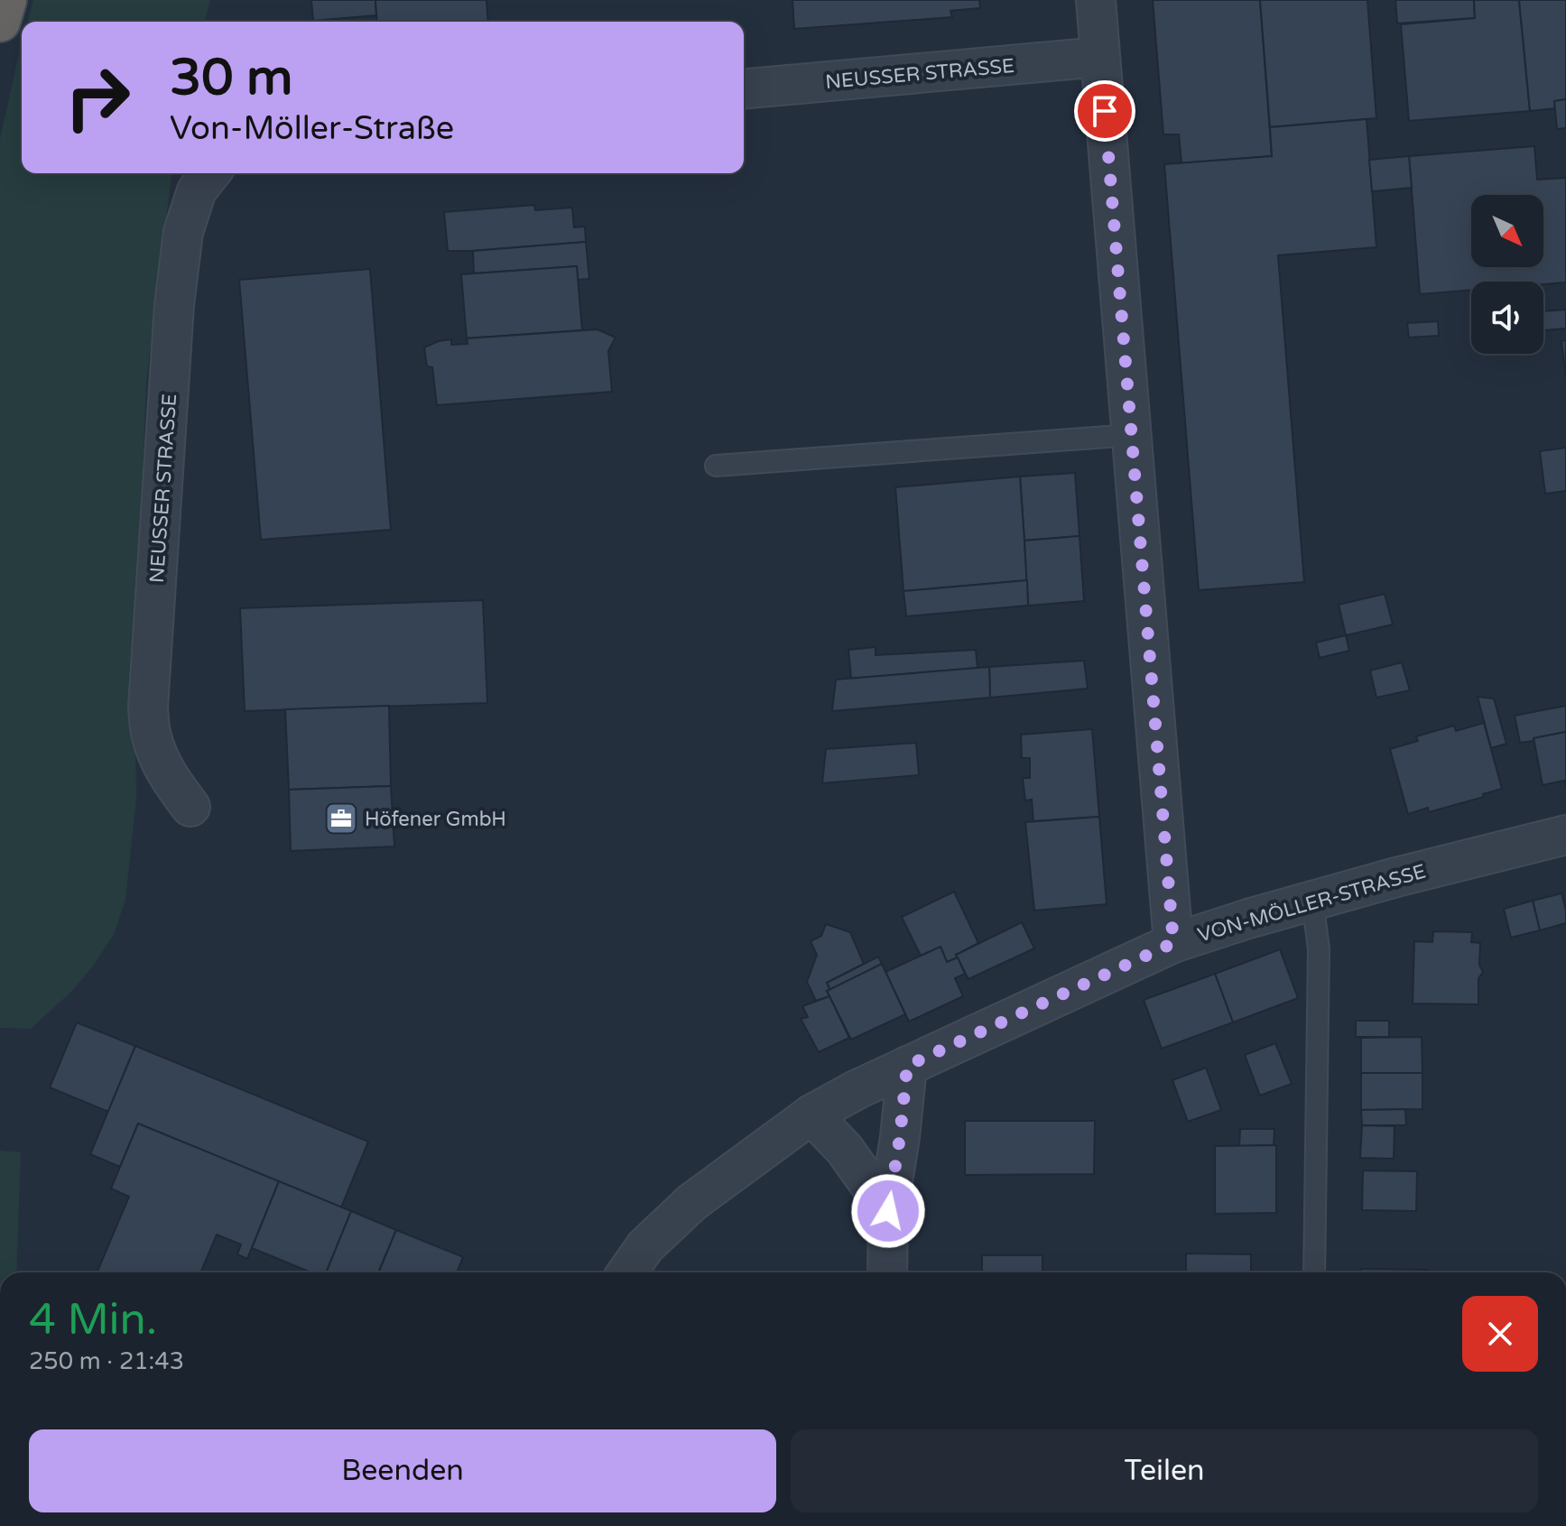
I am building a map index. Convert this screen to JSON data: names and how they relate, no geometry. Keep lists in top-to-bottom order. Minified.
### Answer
{"streets":{"street":["NEUSSER STRASSE","VON-MÖLLER-STRASSE"]},"places":{"office":["Höfener GmbH"]},"north":"bottom right","page":{"turn":["30 m","Von-Möller-Straße"],"heading":["4 Min.","250 m · 21:43"],"buttons":["Beenden","Teilen"]}}
